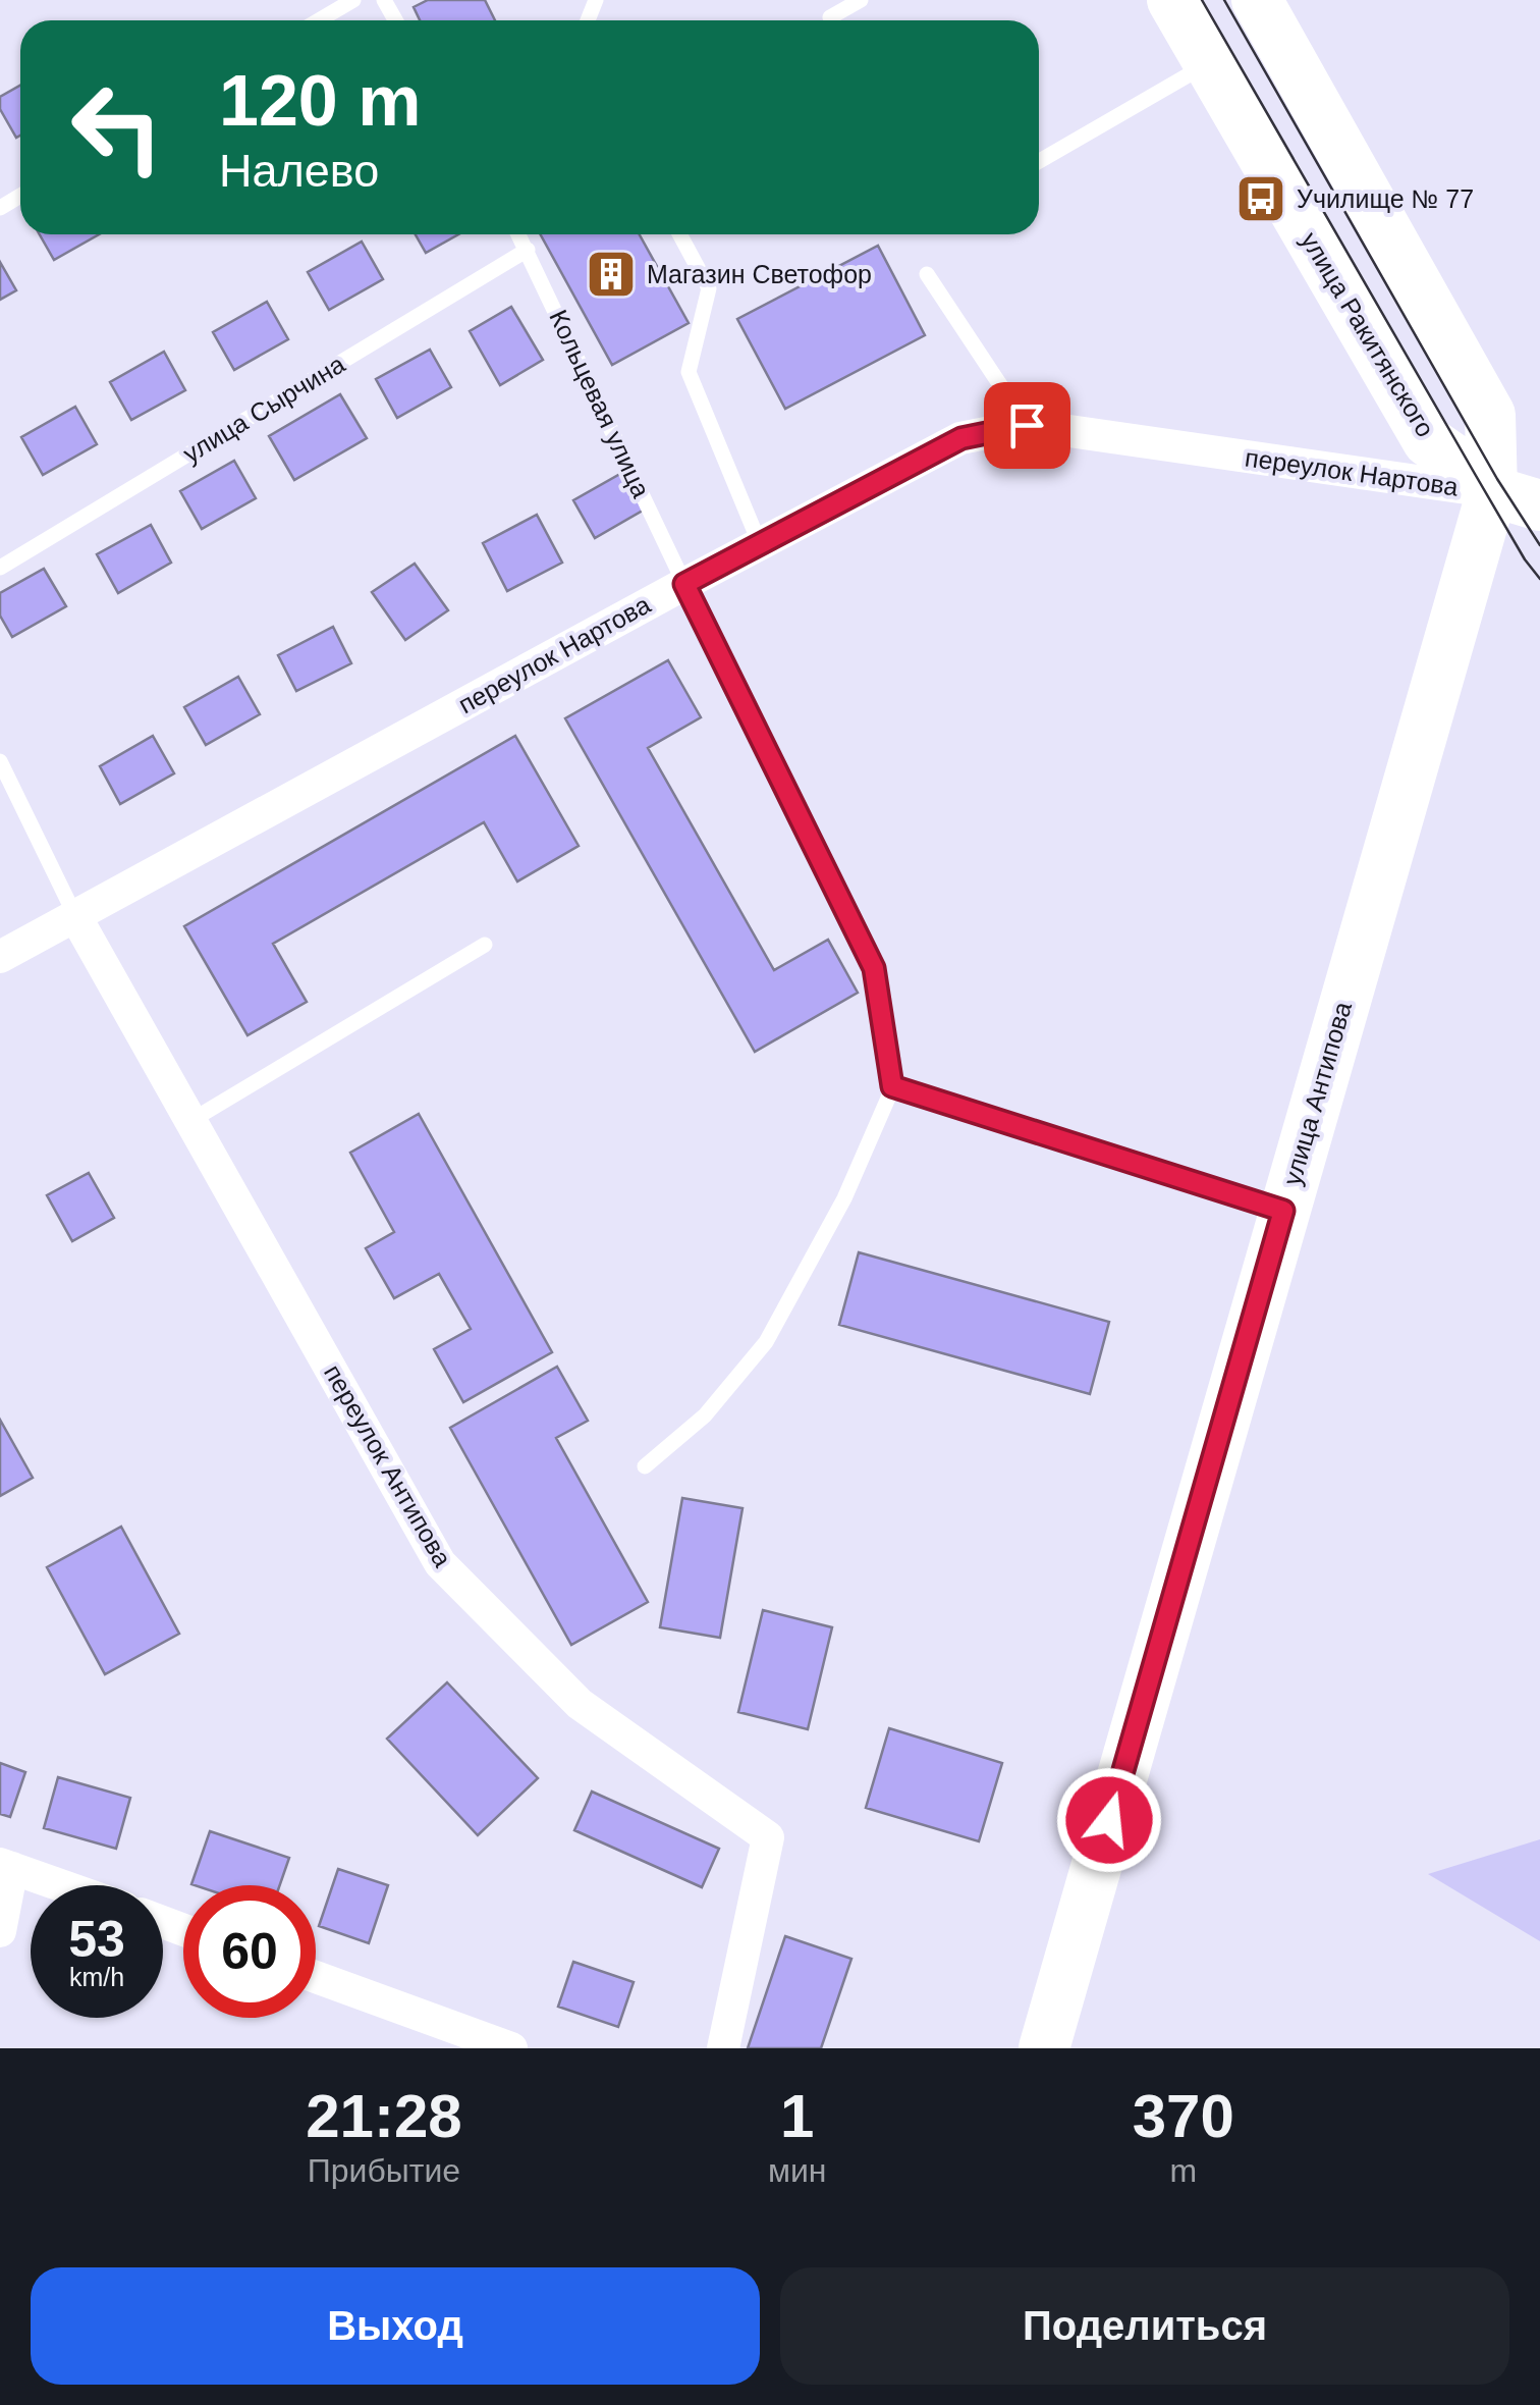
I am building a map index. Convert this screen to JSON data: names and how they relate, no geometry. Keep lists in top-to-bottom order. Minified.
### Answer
{"streets":{"main road":["улица Ракитянского","улица Антипова"],"street":["переулок Нартова","переулок Антипова"],"lane":["Кольцевая улица","улица Сырчина"]},"crossings":[["улица Ракитянского","переулок Нартова"],["улица Ракитянского","улица Антипова"],["Кольцевая улица","улица Сырчина"],["Кольцевая улица","переулок Нартова"],["переулок Нартова","улица Антипова"],["переулок Нартова","переулок Антипова"]],"places":{"bus stop":["Училище № 77"],"building":["Магазин Светофор"]},"page":{"turn":["120 m","Налево"],"speed":"53 km/h","limit":"60","eta":["21:28","Прибытие","1","мин","370","m"],"buttons":["Выход","Поделиться"]}}
